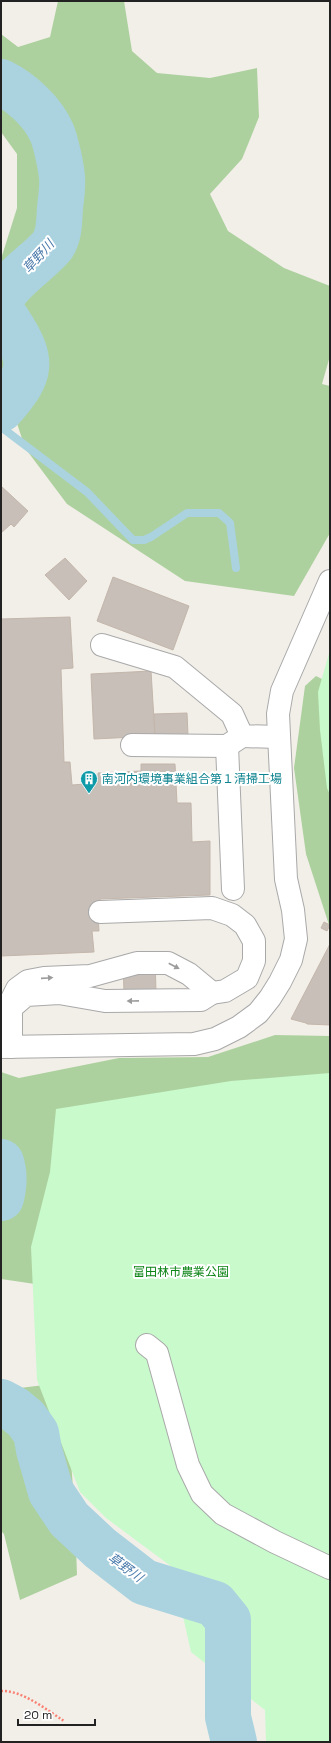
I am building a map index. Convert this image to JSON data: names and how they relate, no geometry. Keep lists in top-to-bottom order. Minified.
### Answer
{"water":["草野川"],"parks":["富田林市農業公園"],"places":{"building":["南河内環境事業組合第１清掃工場"]},"scale_bar":"20 m"}
